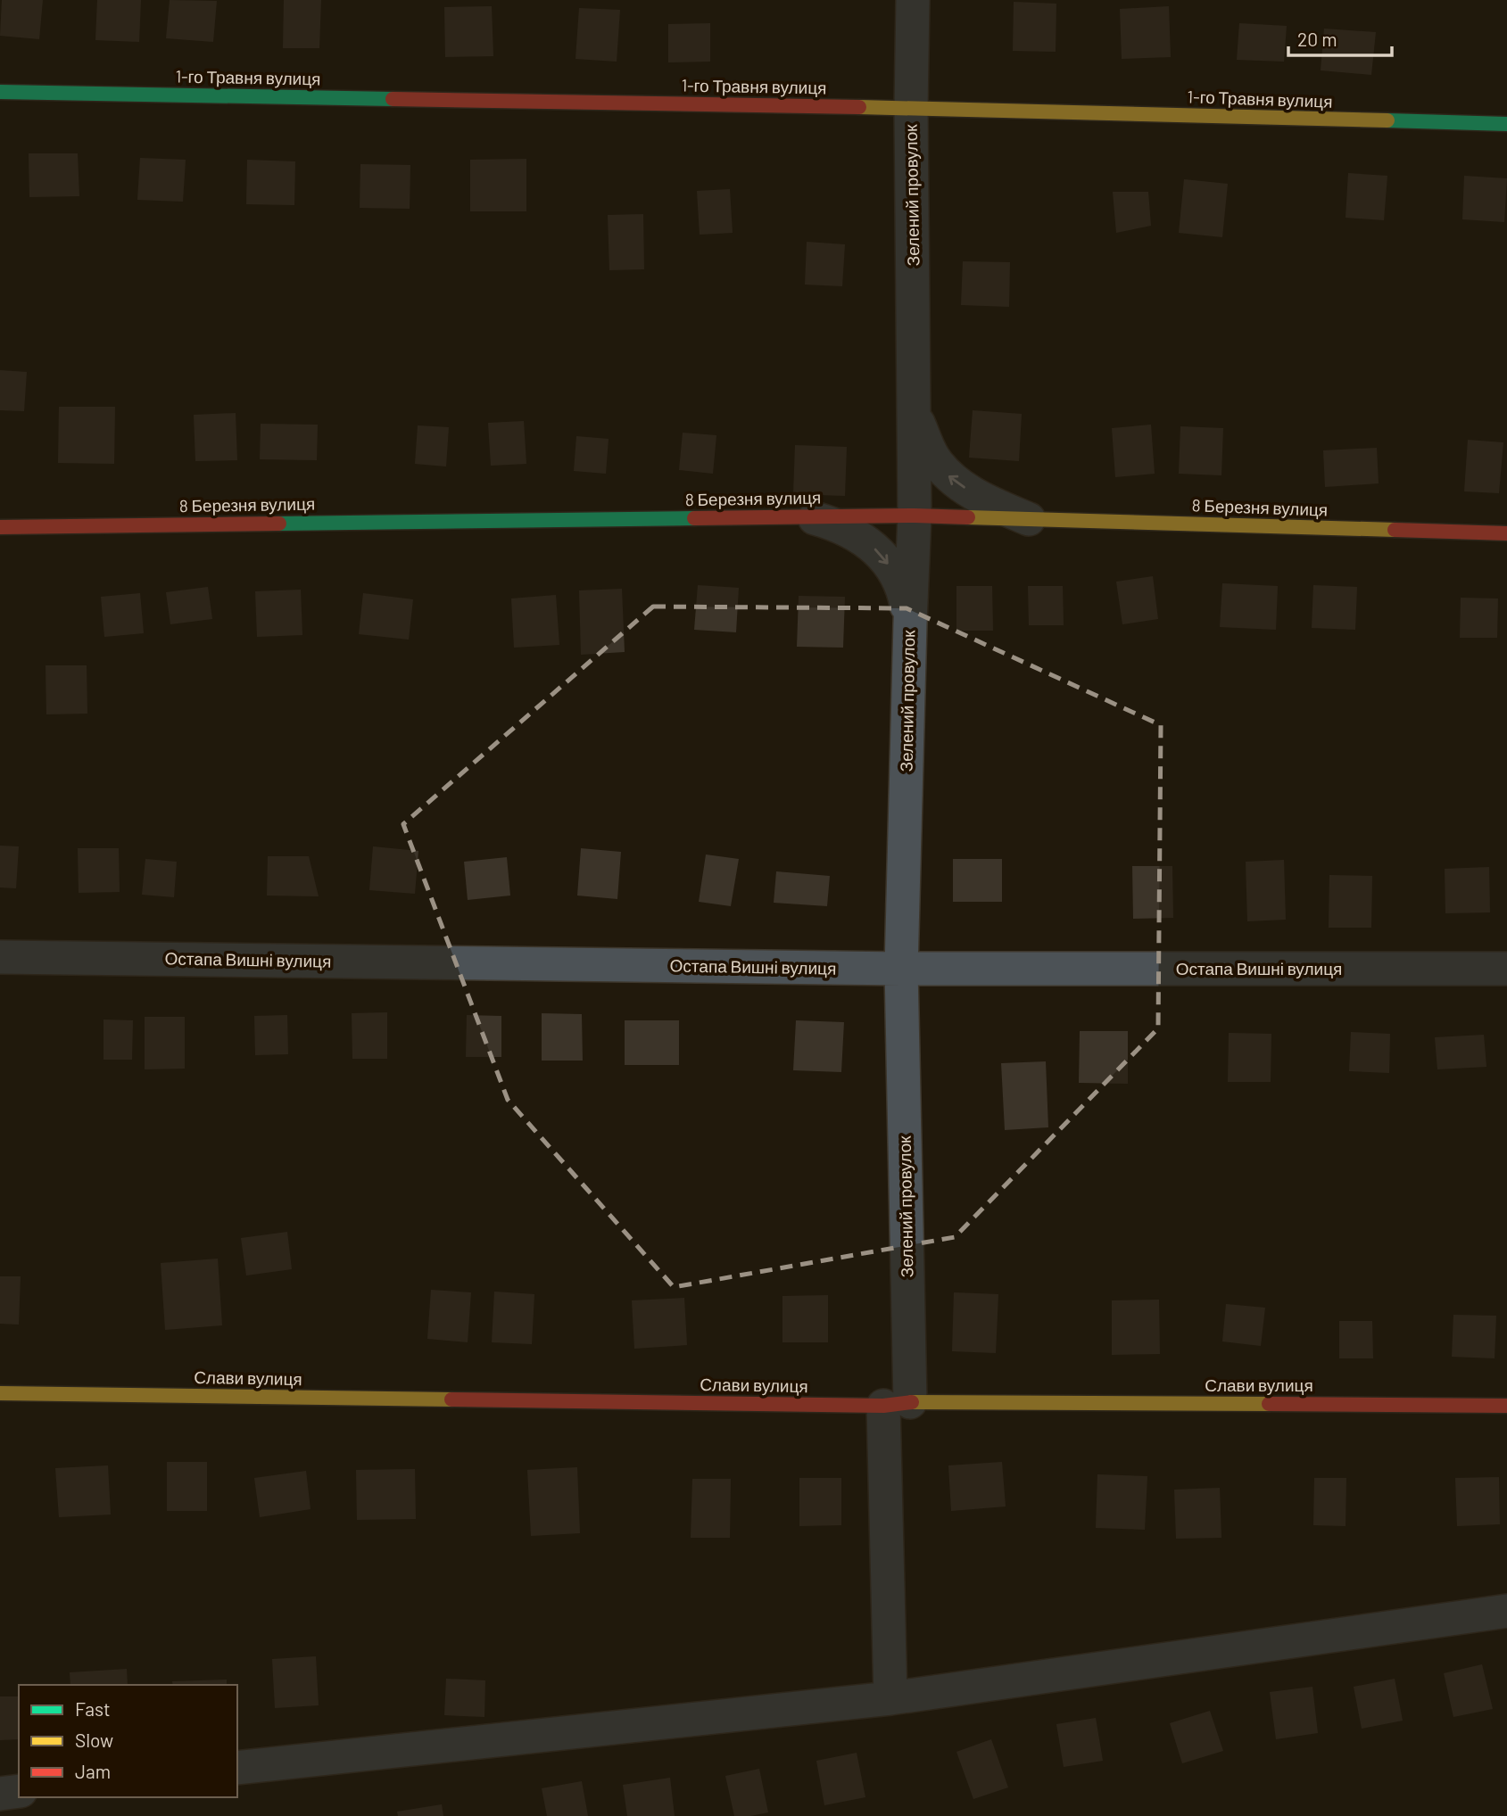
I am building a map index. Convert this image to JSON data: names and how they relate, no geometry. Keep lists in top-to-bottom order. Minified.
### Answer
{"streets":{"street":["1-го Травня вулиця","Зелений провулок","8 Березня вулиця","Остапа Вишні вулиця","Слави вулиця"]},"crossings":[["1-го Травня вулиця","Зелений провулок"],["Зелений провулок","8 Березня вулиця"],["Зелений провулок","Остапа Вишні вулиця"],["Зелений провулок","Слави вулиця"]],"legend":["Fast","Slow","Jam"],"scale_bar":"20 m"}
